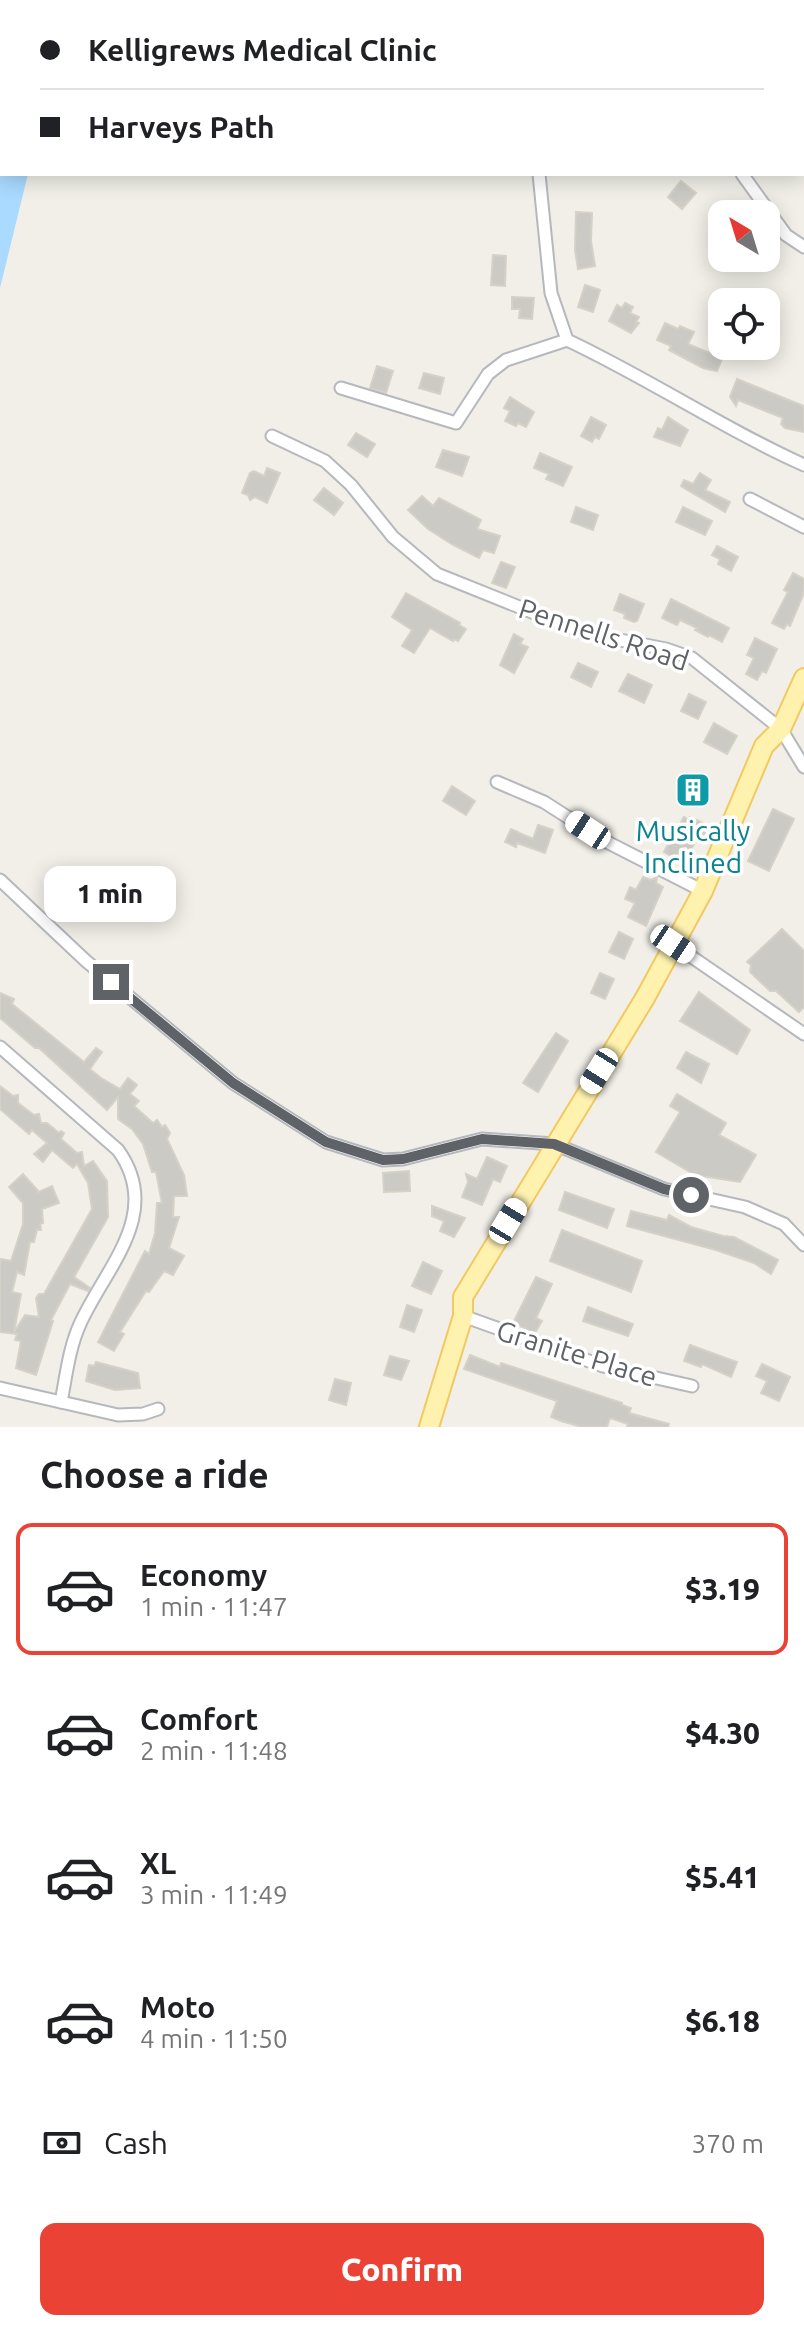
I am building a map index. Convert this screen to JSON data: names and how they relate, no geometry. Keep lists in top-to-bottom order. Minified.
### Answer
{"streets":{"street":["Pennells Road","Granite Place"]},"places":{"building":["Musically Inclined"]},"north":"top left","page":{"banner":["Kelligrews Medical Clinic","Harveys Path"],"bubble":"1 min","heading":"Choose a ride","list":[{"name":"Economy","note":"1 min · 11:47","value":"$3.19"},{"name":"Comfort","note":"2 min · 11:48","value":"$4.30"},{"name":"XL","note":"3 min · 11:49","value":"$5.41"},{"name":"Moto","note":"4 min · 11:50","value":"$6.18"}],"pay":["Cash","370 m"],"buttons":"Confirm"}}
